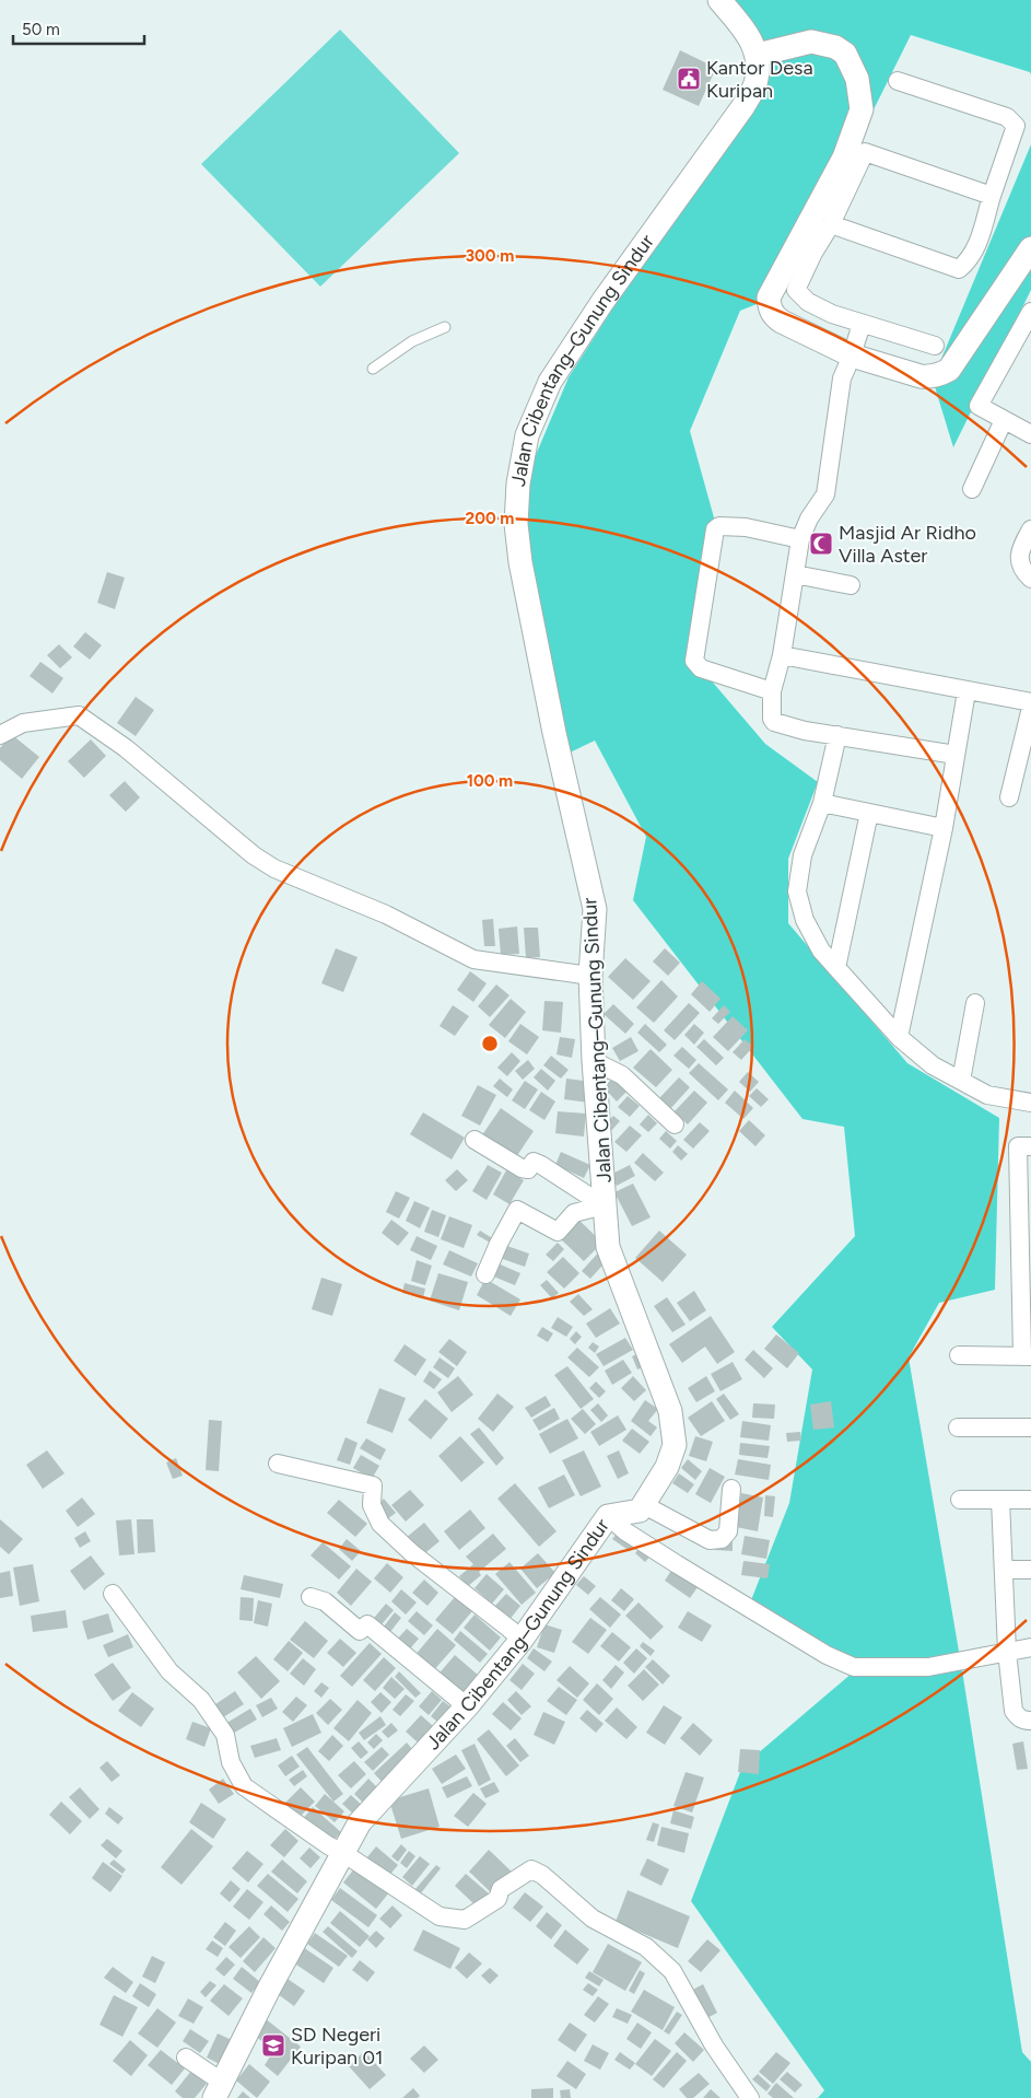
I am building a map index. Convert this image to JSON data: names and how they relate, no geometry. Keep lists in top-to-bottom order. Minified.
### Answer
{"streets":{"street":["Jalan Cibentang–Gunung Sindur"]},"places":{"public building":["Kantor Desa Kuripan"],"mosque":["Masjid Ar Ridho Villa Aster"],"school or university":["SD Negeri Kuripan 01"]},"scale_bar":"50 m","rings":["300 m","200 m","100 m"]}
